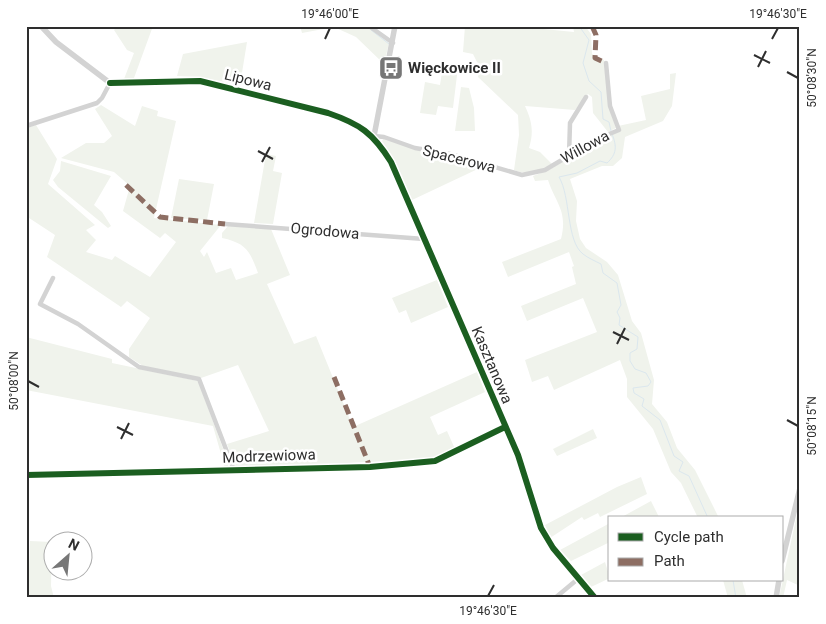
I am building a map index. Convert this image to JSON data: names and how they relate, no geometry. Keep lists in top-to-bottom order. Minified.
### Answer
{"streets":{"street":["Lipowa","Willowa","Spacerowa","Ogrodowa","Kasztanowa","Modrzewiowa"]},"crossings":[["Lipowa","Spacerowa"],["Lipowa","Kasztanowa"],["Willowa","Spacerowa"],["Spacerowa","Kasztanowa"],["Ogrodowa","Kasztanowa"],["Kasztanowa","Modrzewiowa"]],"places":{"bus stop":["Więckowice II"]},"legend":["Cycle path","Path"],"north":"top right","coordinates":["19°46'00\"E","19°46'30\"E","50°08'30\"N","50°08'00\"N","50°08'15\"N"]}
